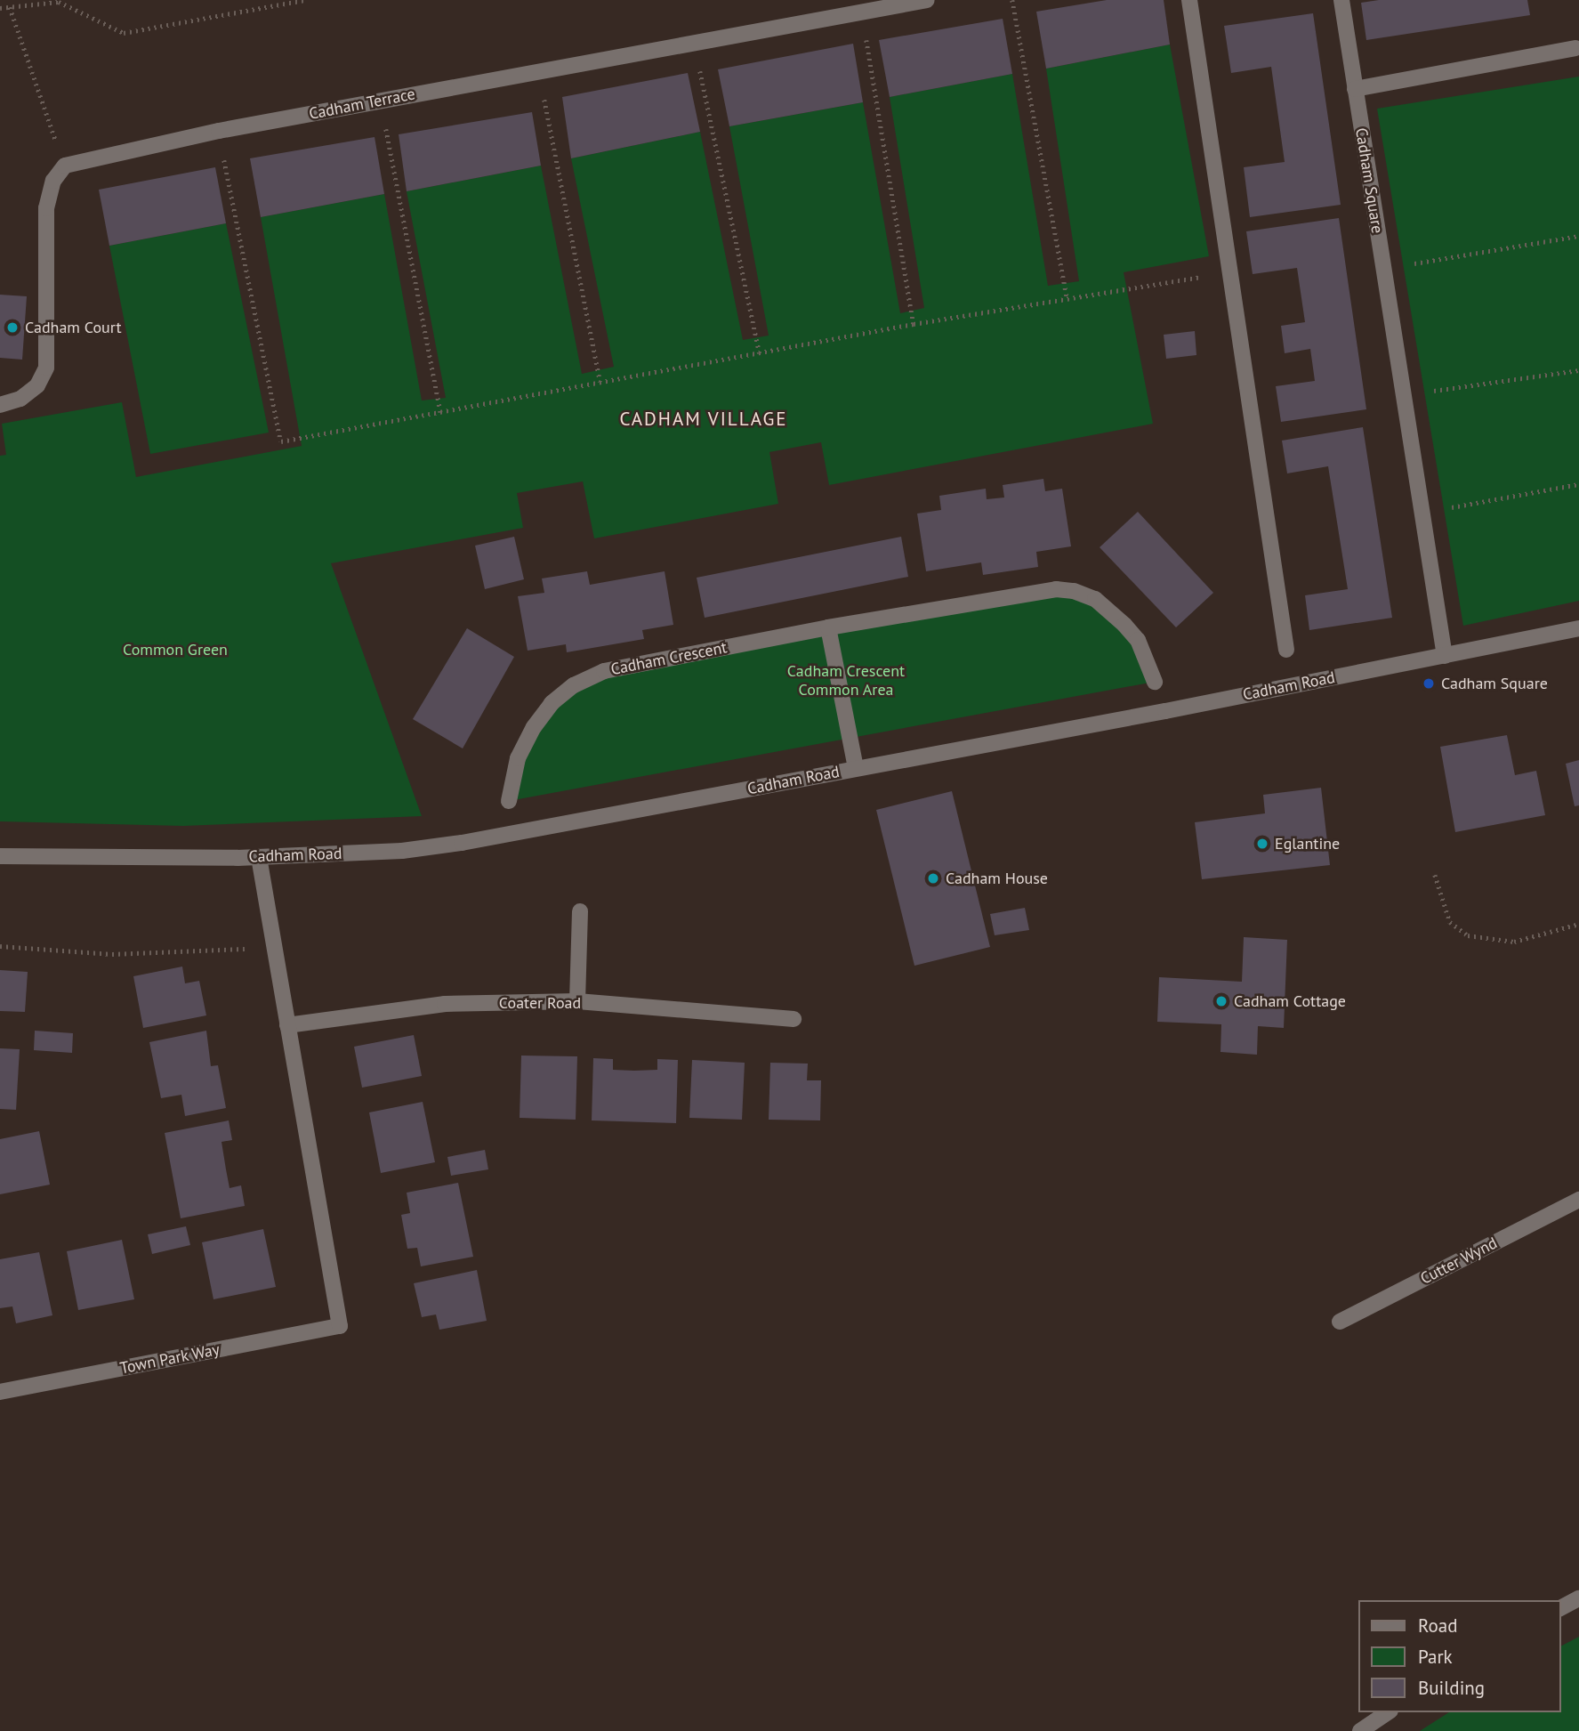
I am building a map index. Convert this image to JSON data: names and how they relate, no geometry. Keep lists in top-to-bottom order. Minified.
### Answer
{"streets":{"street":["Cadham Terrace","Cadham Square","Cadham Crescent","Cadham Road","Coater Road","Cutter Wynd","Town Park Way"]},"crossings":[["Cadham Square","Cadham Road"],["Coater Road","Town Park Way"]],"districts":["CADHAM VILLAGE"],"parks":["Common Green","Cadham Crescent Common Area"],"places":["Cadham Court","Cadham Square","Eglantine","Cadham House","Cadham Cottage"],"legend":["Road","Park","Building"]}
